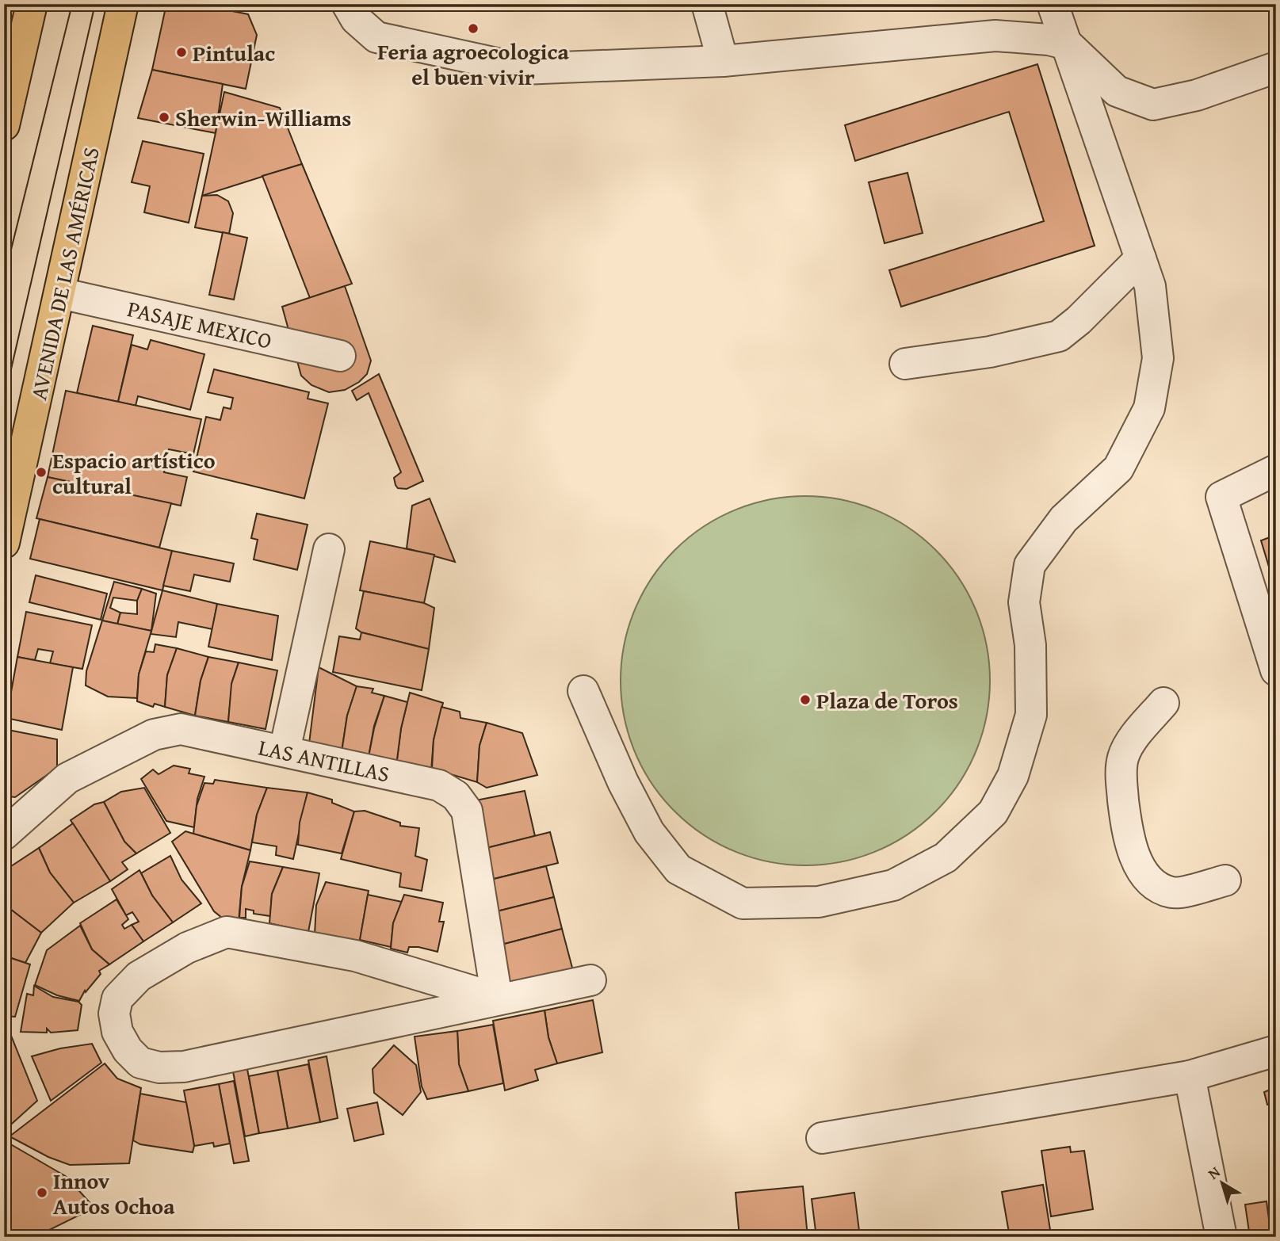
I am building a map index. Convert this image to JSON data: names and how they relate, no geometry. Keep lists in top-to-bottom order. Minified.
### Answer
{"streets":{"main road":["AVENIDA DE LAS AMÉRICAS"],"street":["PASAJE MEXICO","LAS ANTILLAS"]},"crossings":[["AVENIDA DE LAS AMÉRICAS","PASAJE MEXICO"]],"places":["Feria agroecologica el buen vivir","Pintulac","Sherwin-Williams","Espacio artístico cultural","Plaza de Toros","Innov Autos Ochoa"],"north":"top left"}
